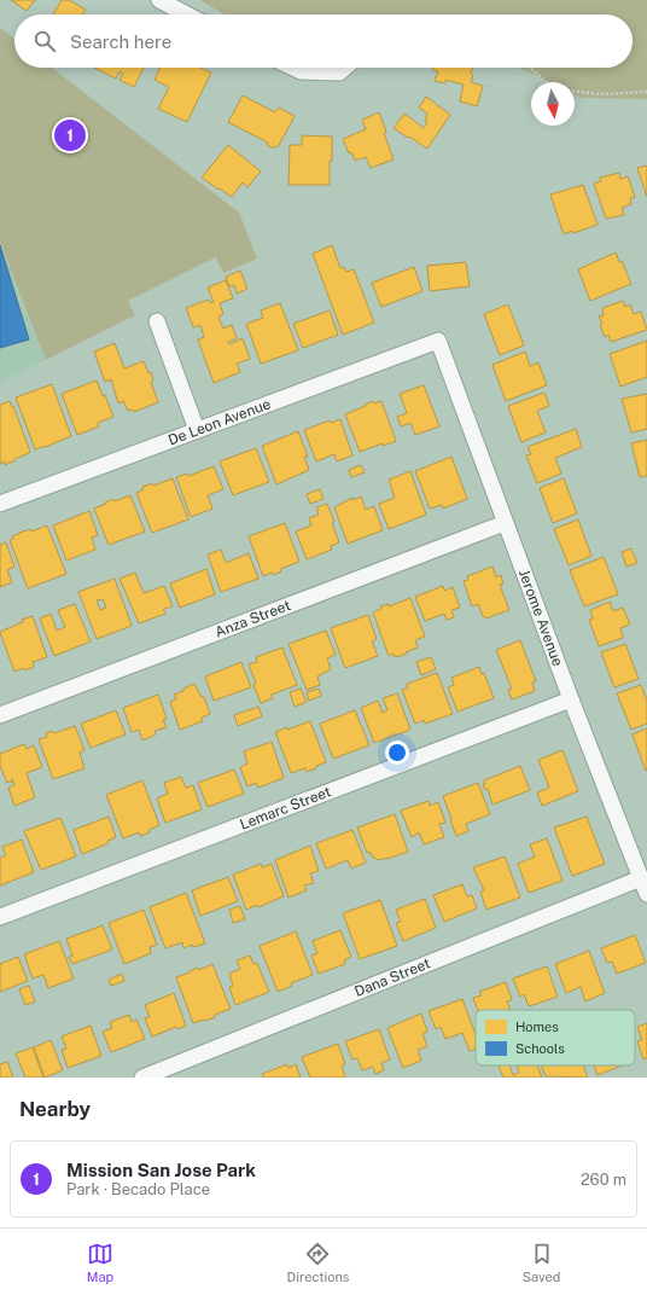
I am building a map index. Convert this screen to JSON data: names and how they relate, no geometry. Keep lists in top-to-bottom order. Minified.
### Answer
{"streets":{"street":["De Leon Avenue","Anza Street","Jerome Avenue","Lemarc Street","Dana Street"]},"crossings":[["De Leon Avenue","Jerome Avenue"],["Anza Street","Jerome Avenue"],["Jerome Avenue","Lemarc Street"],["Jerome Avenue","Dana Street"]],"legend":["Homes","Schools"],"north":"bottom","page":{"search":"Search here","pins":"1","heading":"Nearby","list":[{"mark":"1","name":"Mission San Jose Park","note":"Park · Becado Place","value":"260 m"}],"nav":["Map","Directions","Saved"]}}
